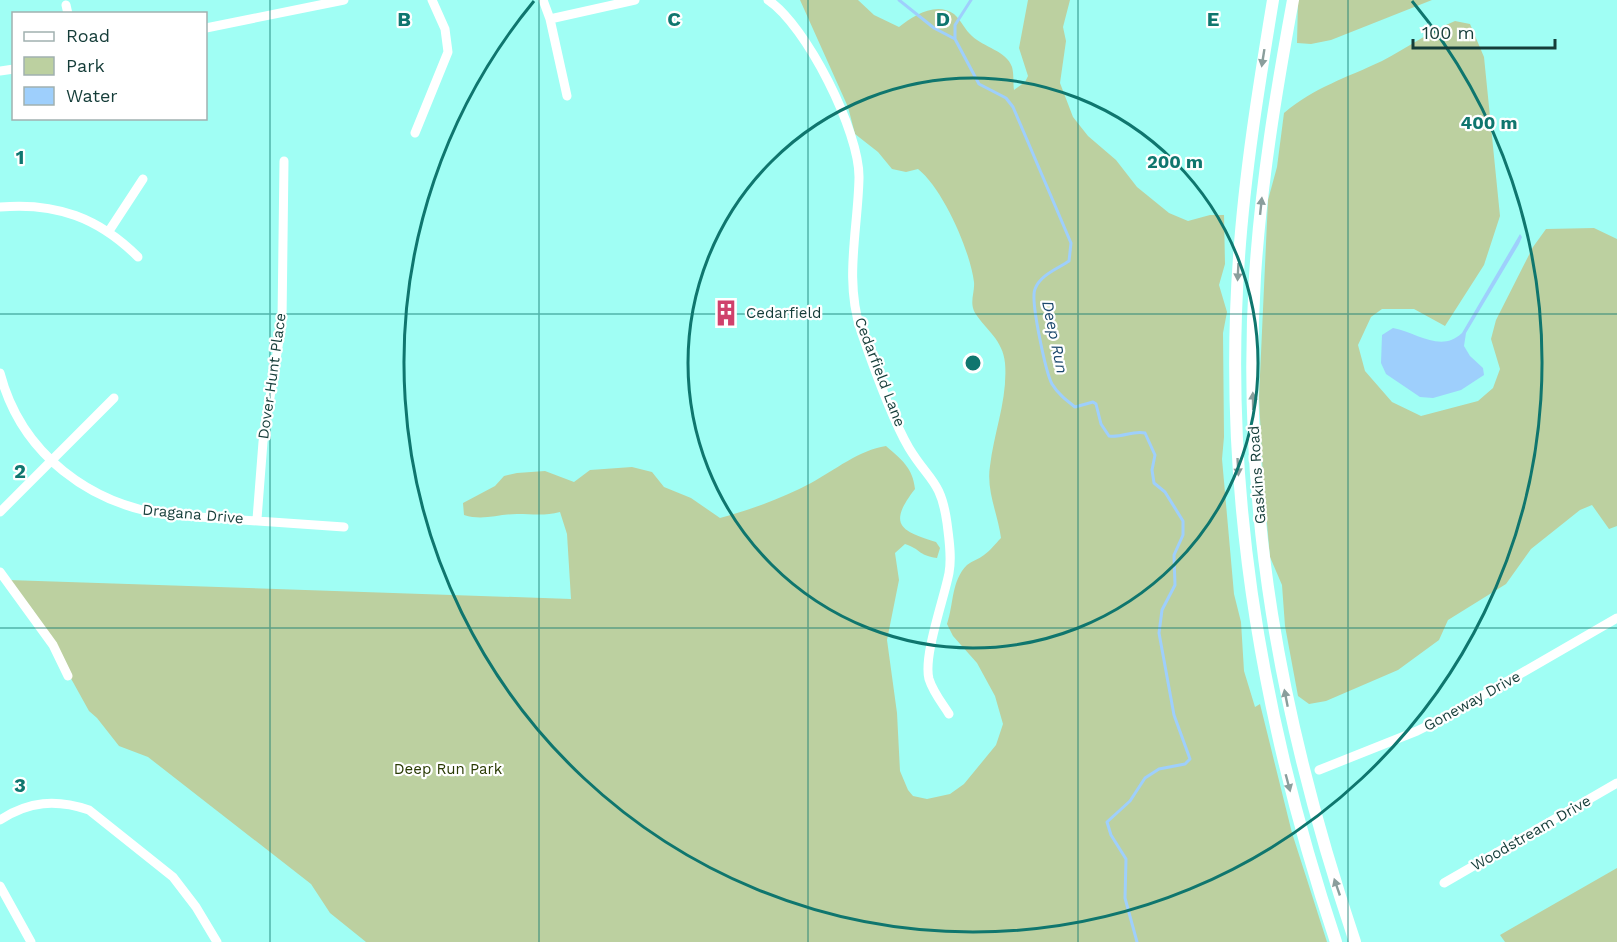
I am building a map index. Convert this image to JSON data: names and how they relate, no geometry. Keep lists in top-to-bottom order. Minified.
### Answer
{"streets":{"main road":["Gaskins Road"],"street":["Cedarfield Lane","Dover Hunt Place","Dragana Drive","Goneway Drive","Woodstream Drive"]},"crossings":[["Dover Hunt Place","Dragana Drive"]],"water":["Deep Run"],"parks":["Deep Run Park"],"places":{"building":["Cedarfield"]},"legend":["Road","Park","Water"],"scale_bar":"100 m","grid":{"columns":["B","C","D","E"],"rows":["1","2","3"]},"rings":["400 m","200 m"]}
